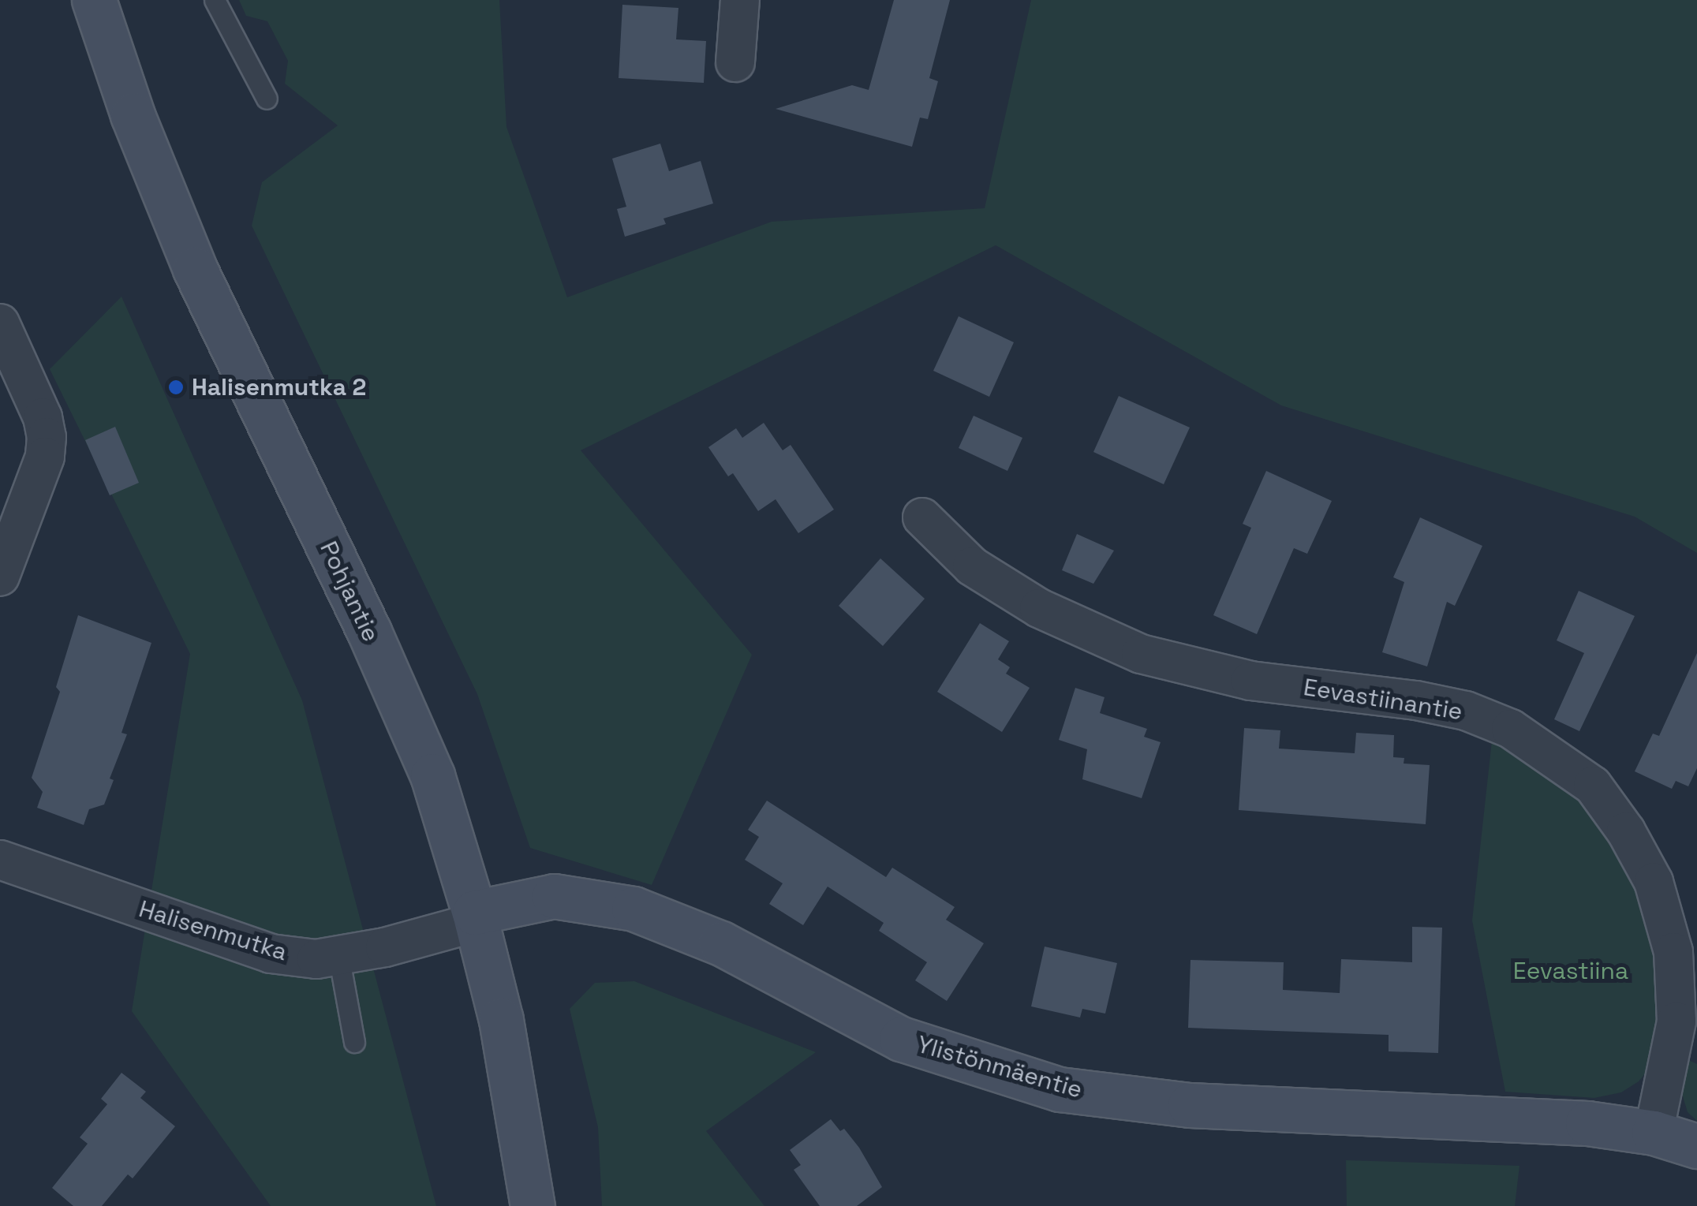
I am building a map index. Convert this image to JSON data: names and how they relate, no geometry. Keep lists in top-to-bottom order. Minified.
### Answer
{"streets":{"street":["Pohjantie","Eevastiinantie","Halisenmutka","Ylistönmäentie"]},"crossings":[["Pohjantie","Halisenmutka"],["Pohjantie","Ylistönmäentie"],["Eevastiinantie","Ylistönmäentie"],["Halisenmutka","Ylistönmäentie"]],"parks":["Eevastiina"],"places":["Halisenmutka 2"]}
